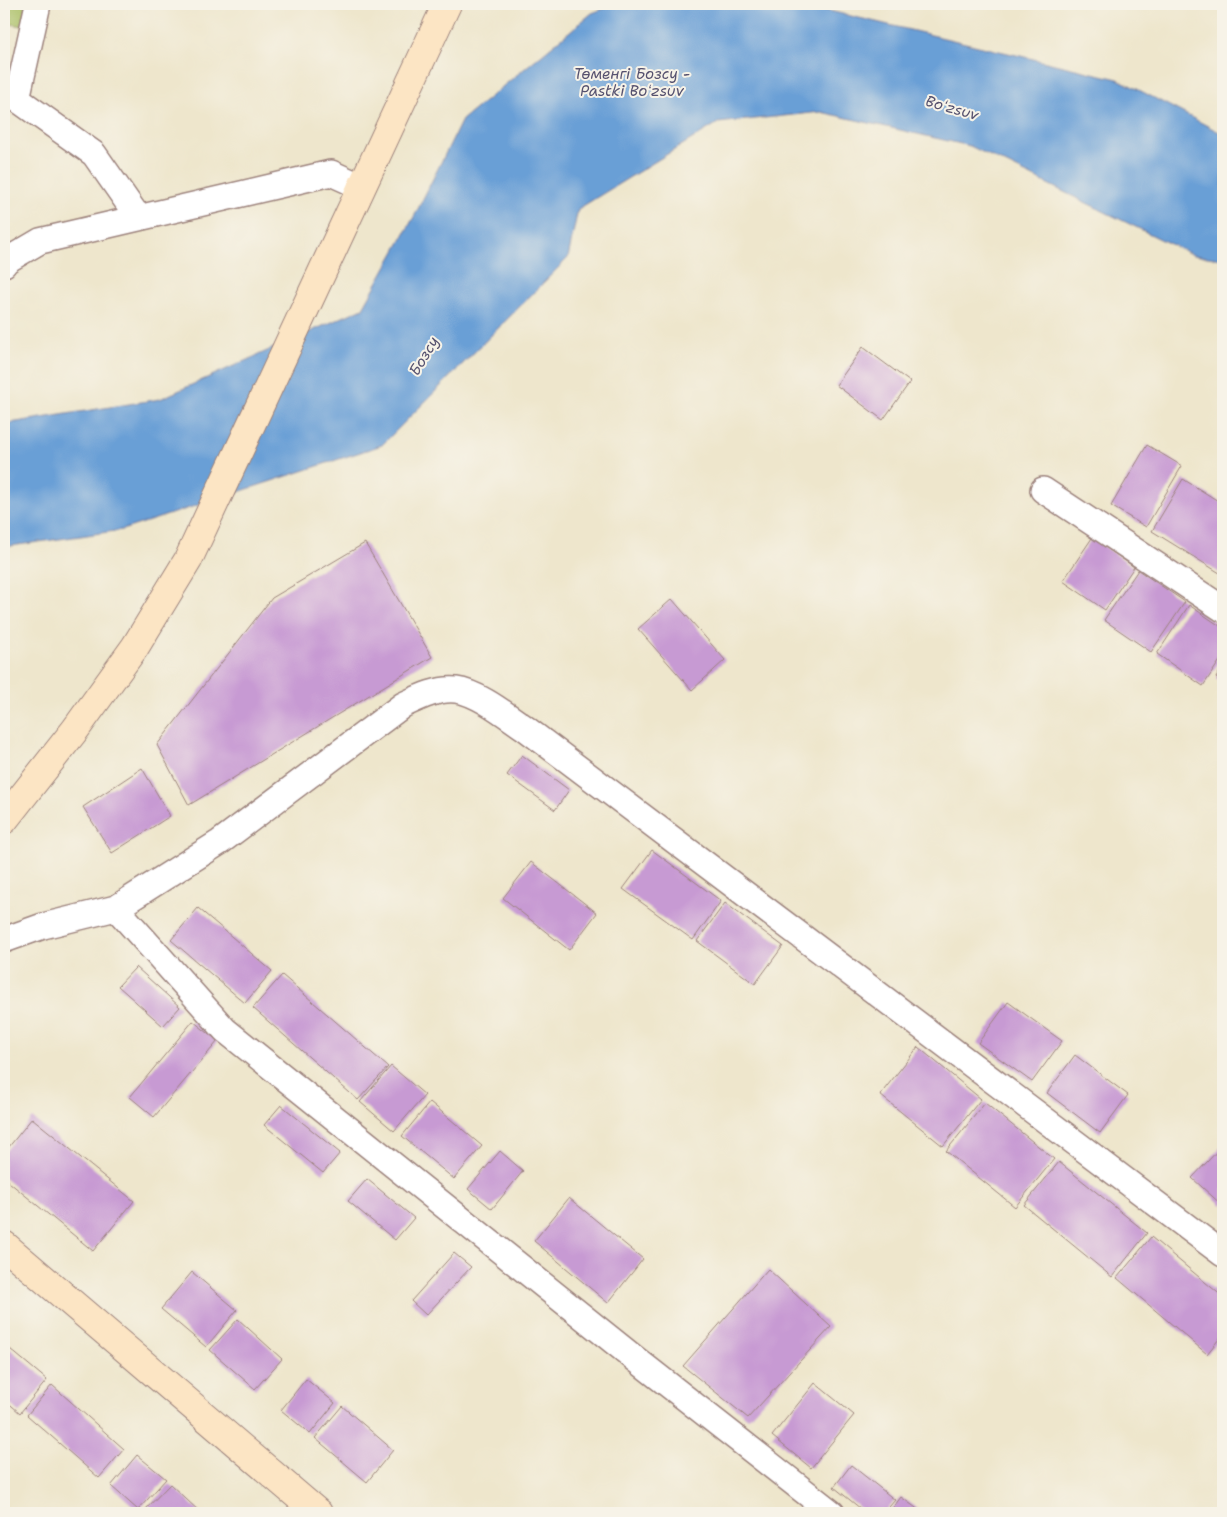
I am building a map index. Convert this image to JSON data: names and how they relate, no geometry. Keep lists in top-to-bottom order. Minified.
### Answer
{"water":["Төменгі Бозсу - Pastki Boʻzsuv","Boʻzsuv","Бозсу"]}
